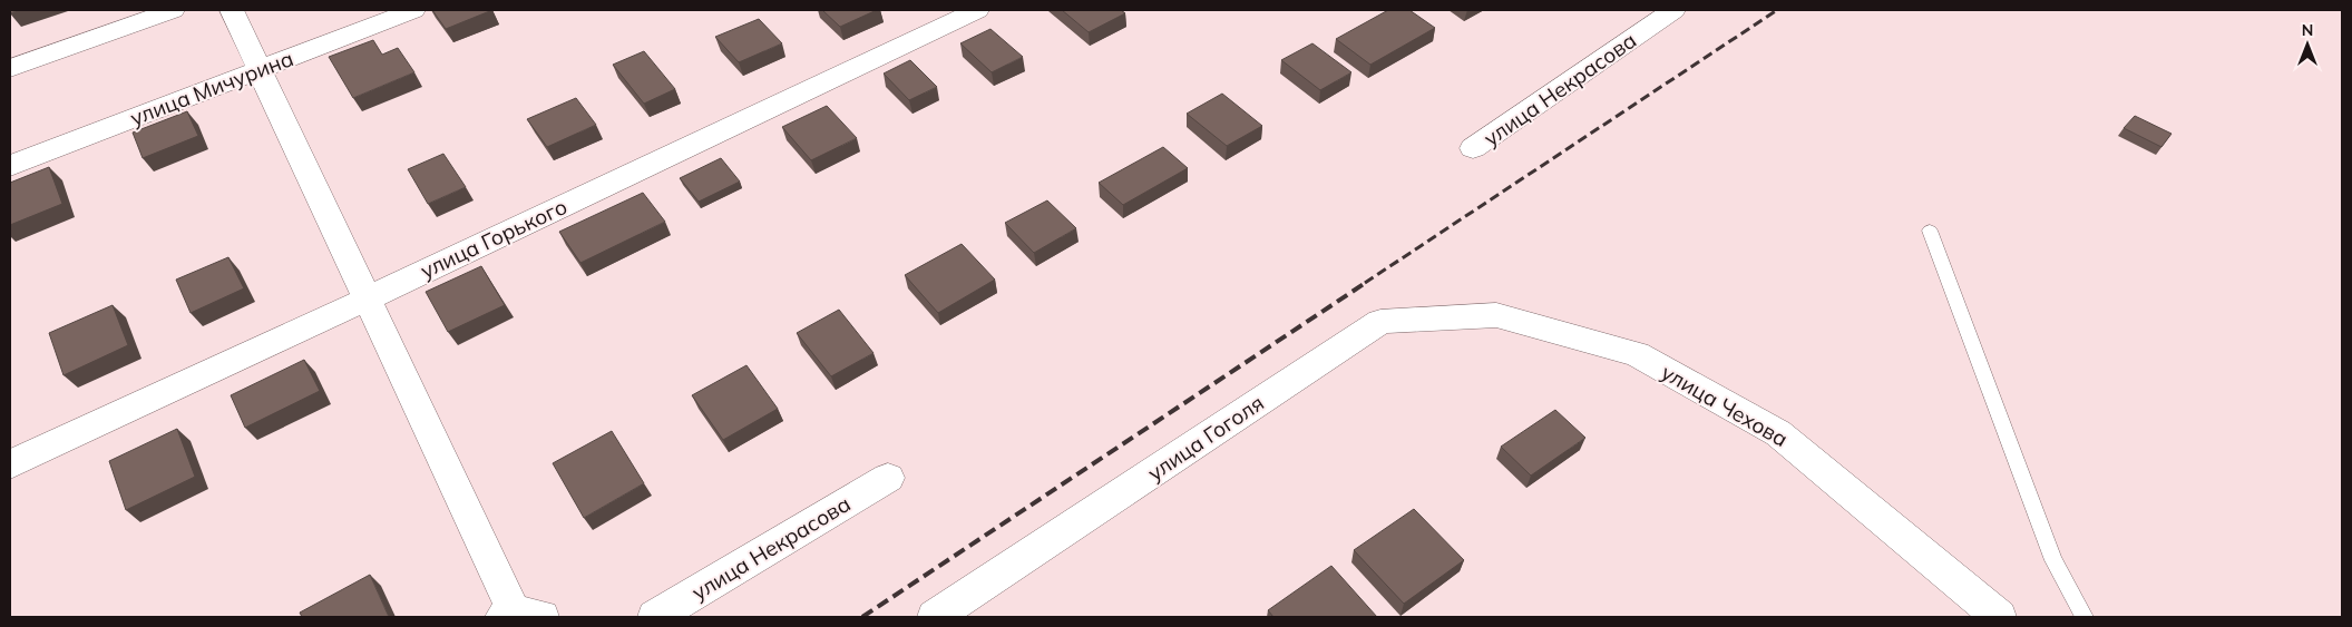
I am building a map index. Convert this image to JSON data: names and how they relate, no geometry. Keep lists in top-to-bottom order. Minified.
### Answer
{"streets":{"street":["улица Мичурина","улица Некрасова","улица Горького","улица Чехова","улица Гоголя"]},"crossings":[["улица Чехова","улица Гоголя"]],"north":"top"}
